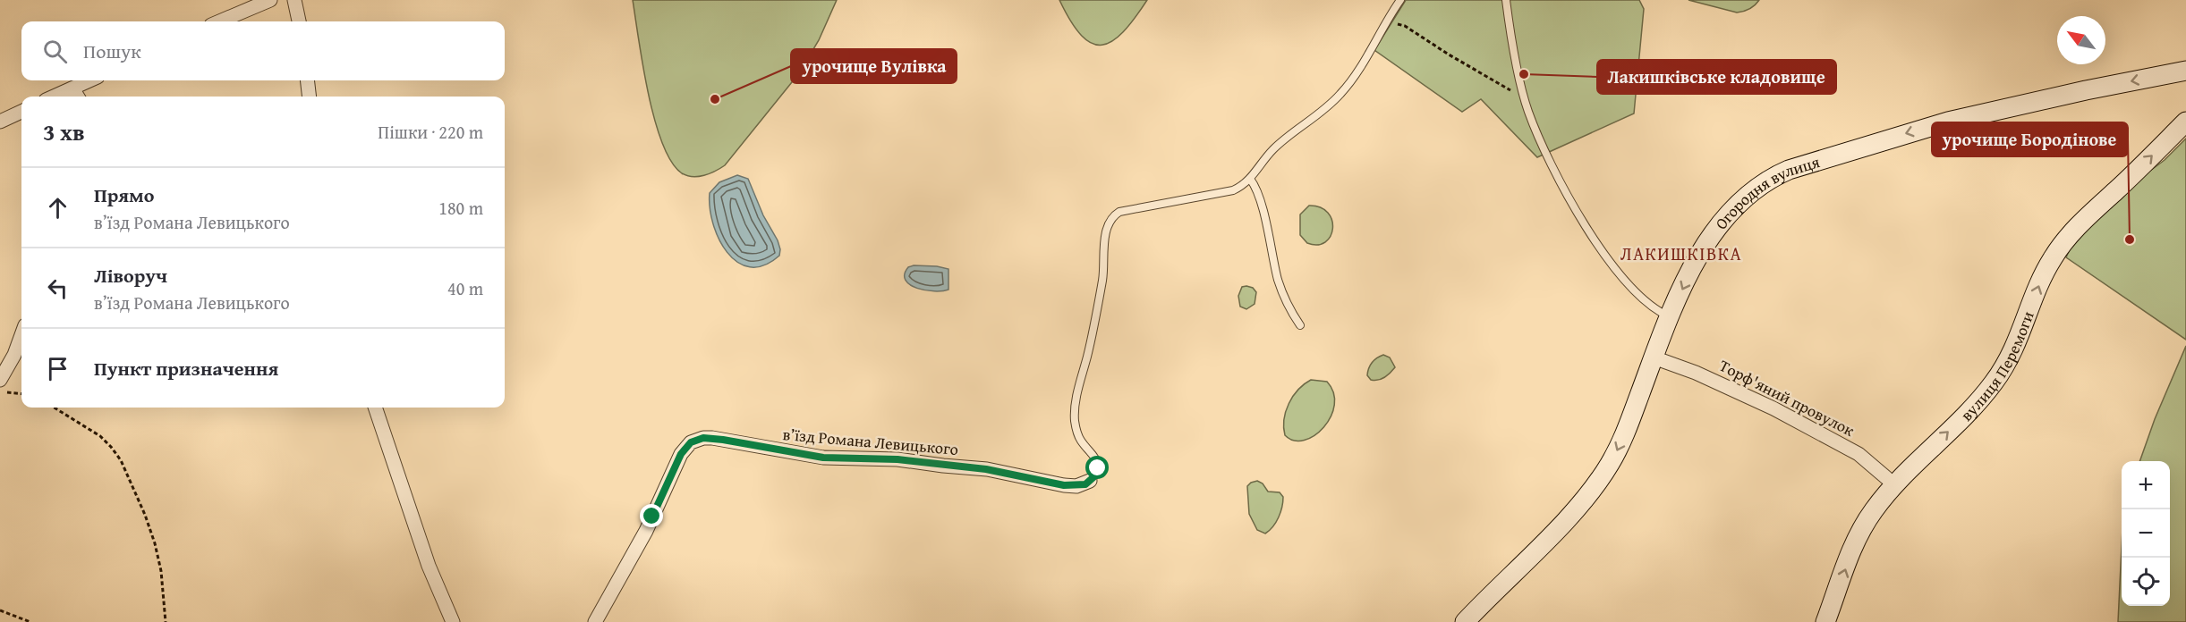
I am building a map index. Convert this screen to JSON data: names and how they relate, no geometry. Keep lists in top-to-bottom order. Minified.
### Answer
{"streets":{"street":["Огородня вулиця","вулиця Перемоги","Торф'яний провулок","в’їзд Романа Левицького"]},"crossings":[["Огородня вулиця","Торф'яний провулок"],["вулиця Перемоги","Торф'яний провулок"]],"one_way":["Огородня вулиця","вулиця Перемоги"],"districts":["ЛАКИШКІВКА"],"places":["Лакишківське кладовище","урочище Вулівка","урочище Бородінове"],"north":"top left","page":{"search":"Пошук","heading":["3 хв","Пішки · 220 m"],"list":[["Прямо","в’їзд Романа Левицького","180 m"],["Ліворуч","в’їзд Романа Левицького","40 m"],"Пункт призначення"],"map_buttons":["+","−"]}}
